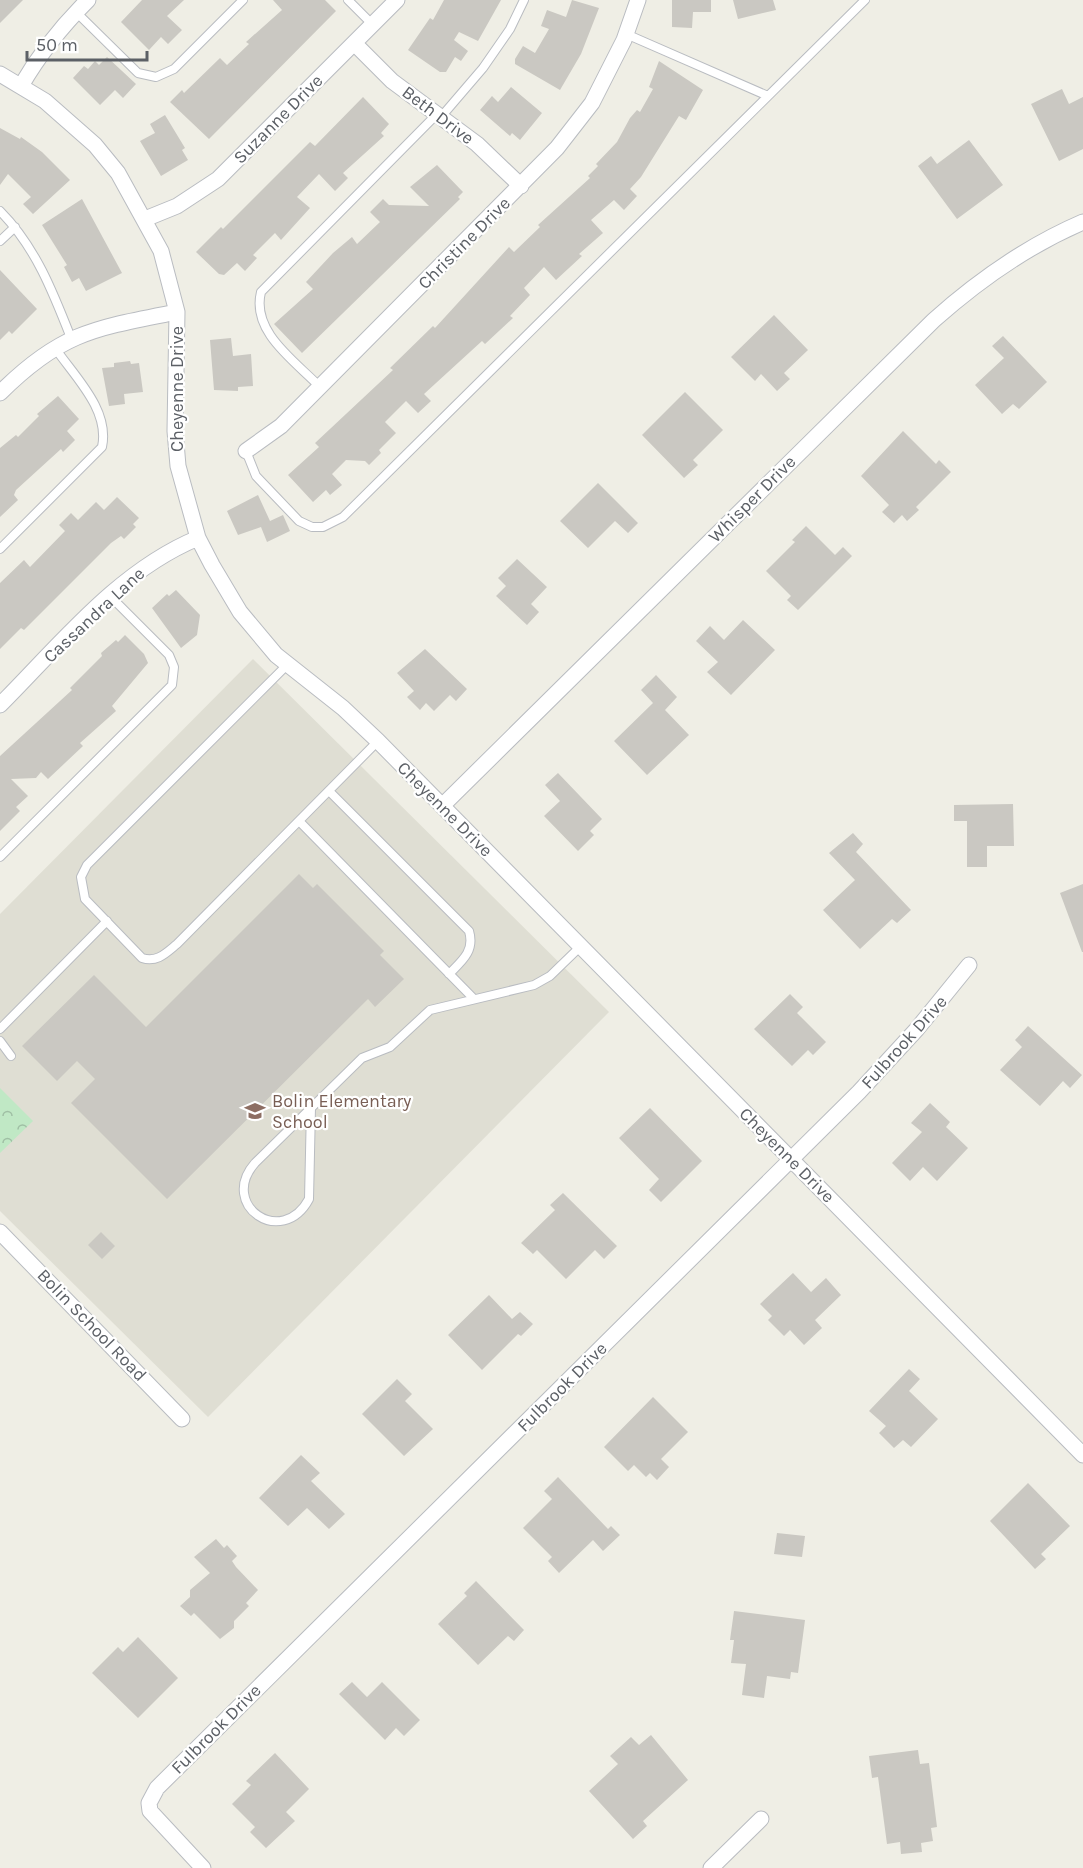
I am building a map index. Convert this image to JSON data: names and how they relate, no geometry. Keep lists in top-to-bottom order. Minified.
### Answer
{"streets":{"street":["Beth Drive","Suzanne Drive","Christine Drive","Cheyenne Drive","Whisper Drive","Cassandra Lane","Fulbrook Drive","Bolin School Road"]},"crossings":[["Beth Drive","Suzanne Drive"],["Beth Drive","Christine Drive"],["Suzanne Drive","Cheyenne Drive"],["Cheyenne Drive","Whisper Drive"],["Cheyenne Drive","Cassandra Lane"],["Cheyenne Drive","Fulbrook Drive"]],"places":{"school or university":["Bolin Elementary School"]},"scale_bar":"50 m"}
